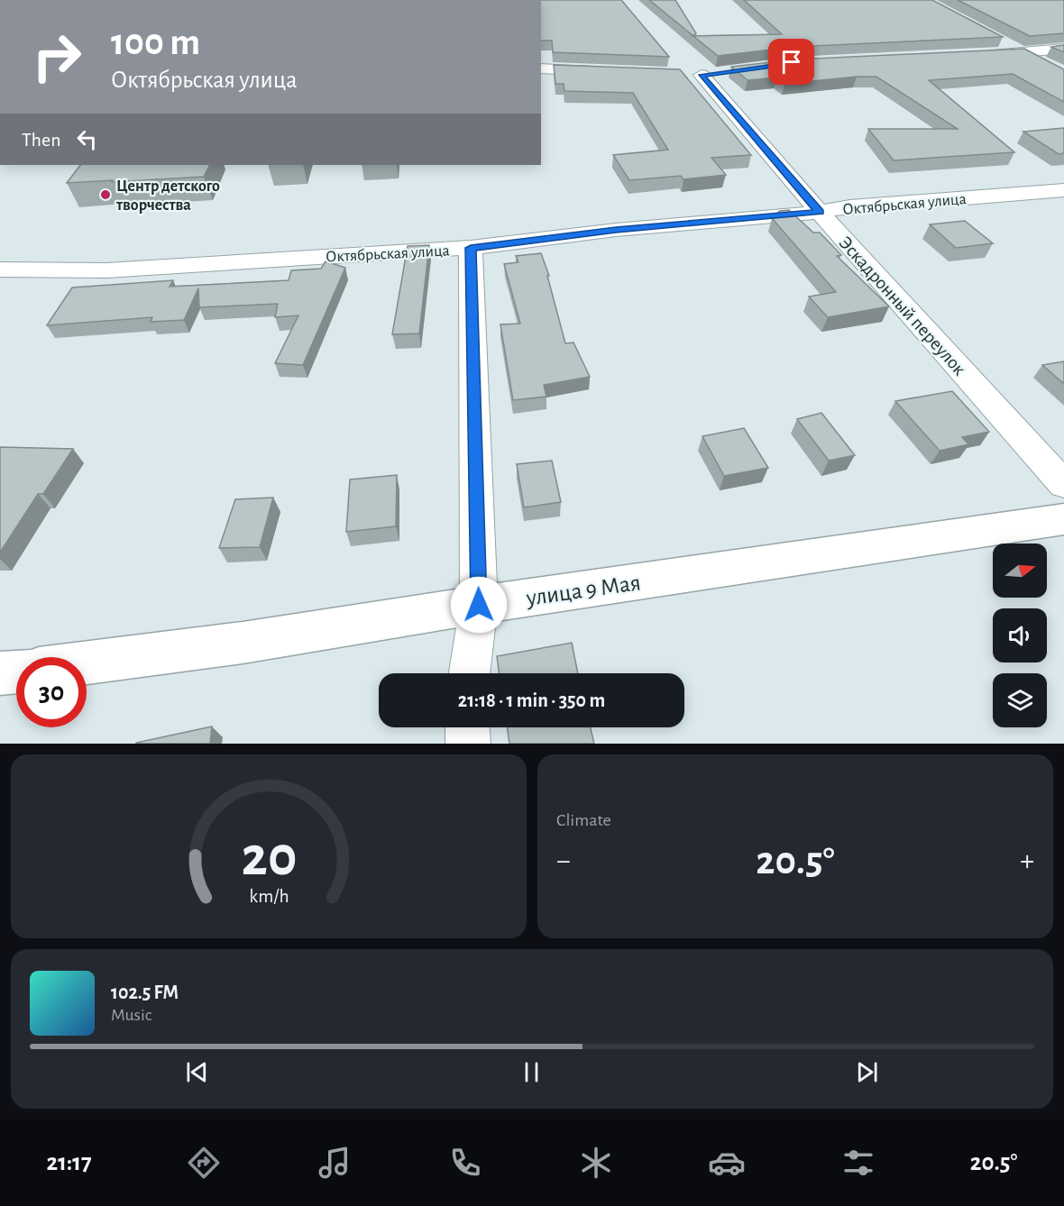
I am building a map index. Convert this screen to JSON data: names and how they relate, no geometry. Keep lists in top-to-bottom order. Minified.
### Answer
{"streets":{"street":["Октябрьская улица","Эскадронный переулок","улица 9 Мая"]},"crossings":[["Октябрьская улица","Эскадронный переулок"]],"places":["Центр детского творчества"],"north":"right","page":{"turn":["100 m","Октябрьская улица"],"then":"Then","limit":"30","trip":"21:18 · 1 min · 350 m","tile":"Climate","heat":["−","20.5°","+"],"song":["102.5 FM","Music"],"tabs":["21:17","20.5°"],"gauge":["20","km/h"]}}
